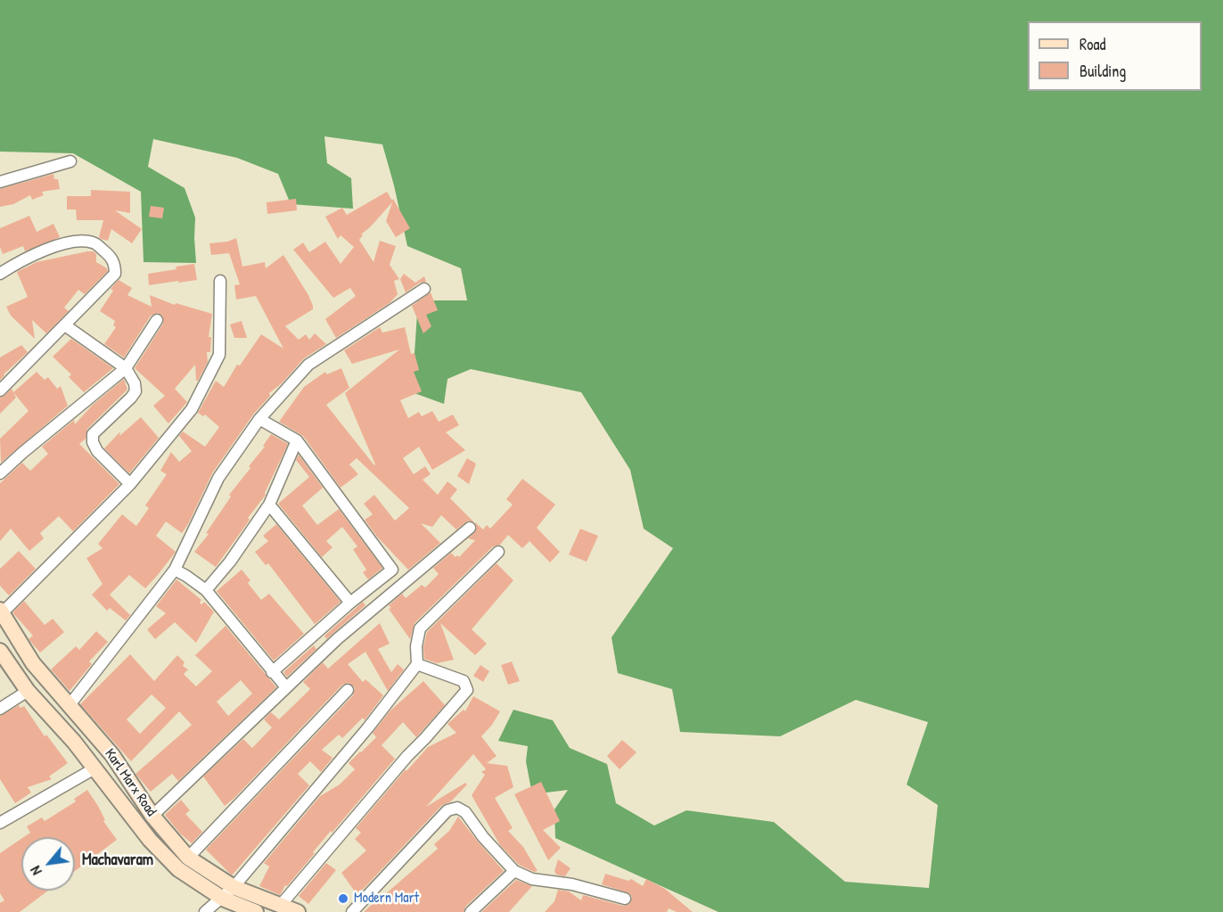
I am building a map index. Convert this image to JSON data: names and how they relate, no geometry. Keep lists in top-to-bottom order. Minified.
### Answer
{"streets":{"main road":["Karl Marx Road"]},"districts":["Machavaram"],"places":["Modern Mart"],"legend":["Road","Building"],"north":"bottom left"}
